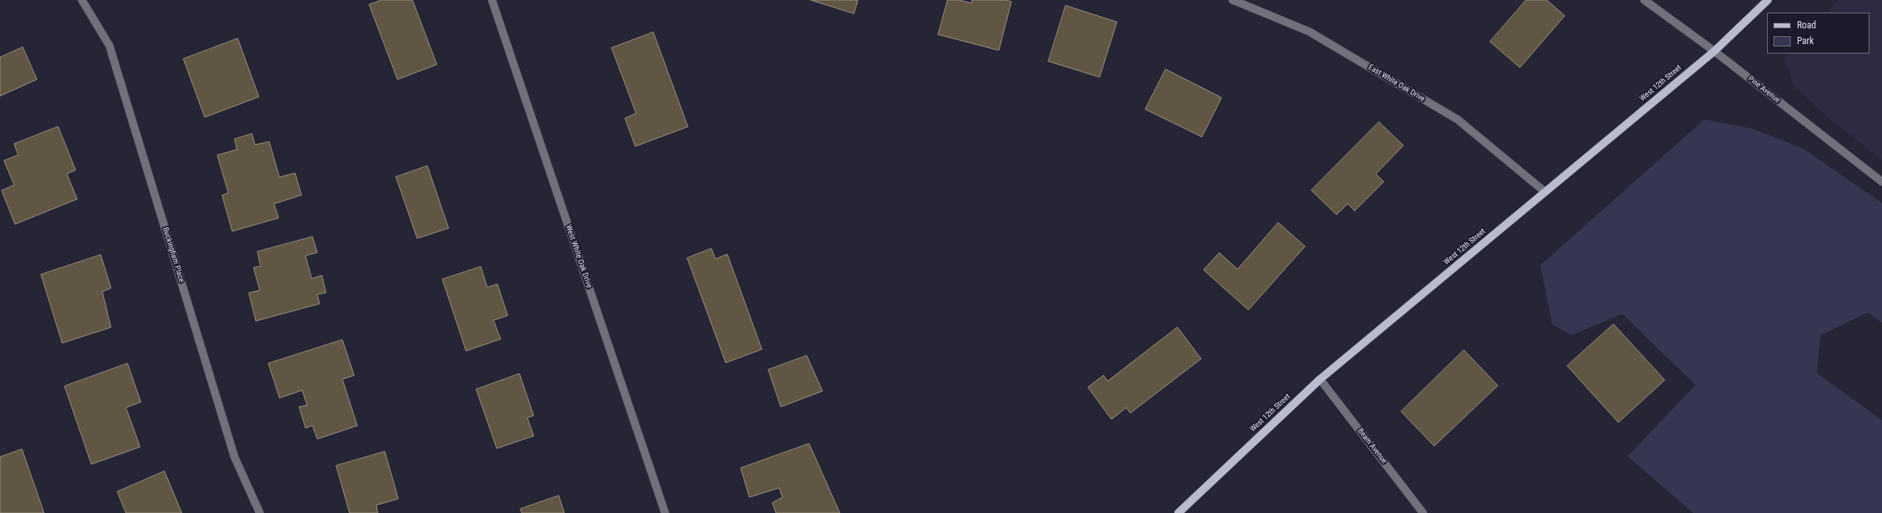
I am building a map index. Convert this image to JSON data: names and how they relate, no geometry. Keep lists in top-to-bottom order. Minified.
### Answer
{"streets":{"main road":["West 12th Street"],"street":["East White Oak Drive","Pine Avenue","Buckingham Place","West White Oak Drive","Beam Avenue"]},"crossings":[["East White Oak Drive","West 12th Street"],["West 12th Street","Pine Avenue"],["West 12th Street","Beam Avenue"]],"legend":["Road","Park"]}
